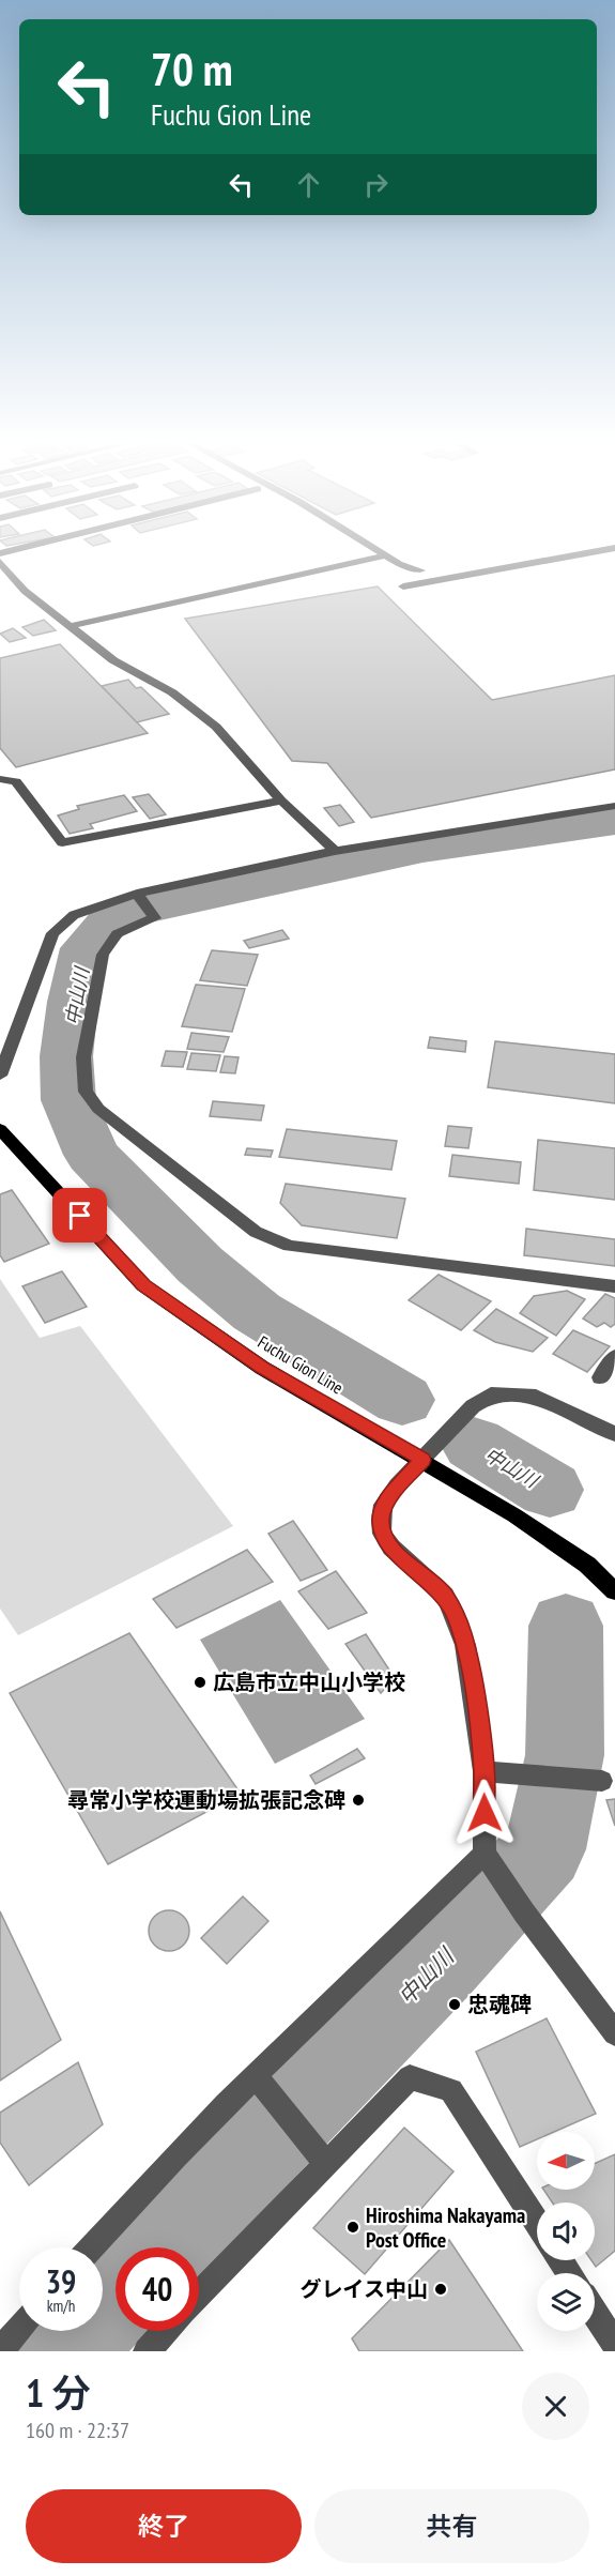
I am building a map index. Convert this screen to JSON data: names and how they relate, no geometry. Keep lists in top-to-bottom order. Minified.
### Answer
{"streets":{"main road":["Fuchu Gion Line"]},"water":["中山川"],"places":["広島市立中山小学校","尋常小学校運動場拡張記念碑","忠魂碑","Hiroshima Nakayama Post Office","グレイス中山"],"north":"left","page":{"turn":["70 m","Fuchu Gion Line"],"speed":"39 km/h","limit":"40","heading":["1 分","160 m · 22:37"],"buttons":["終了","共有"]}}
